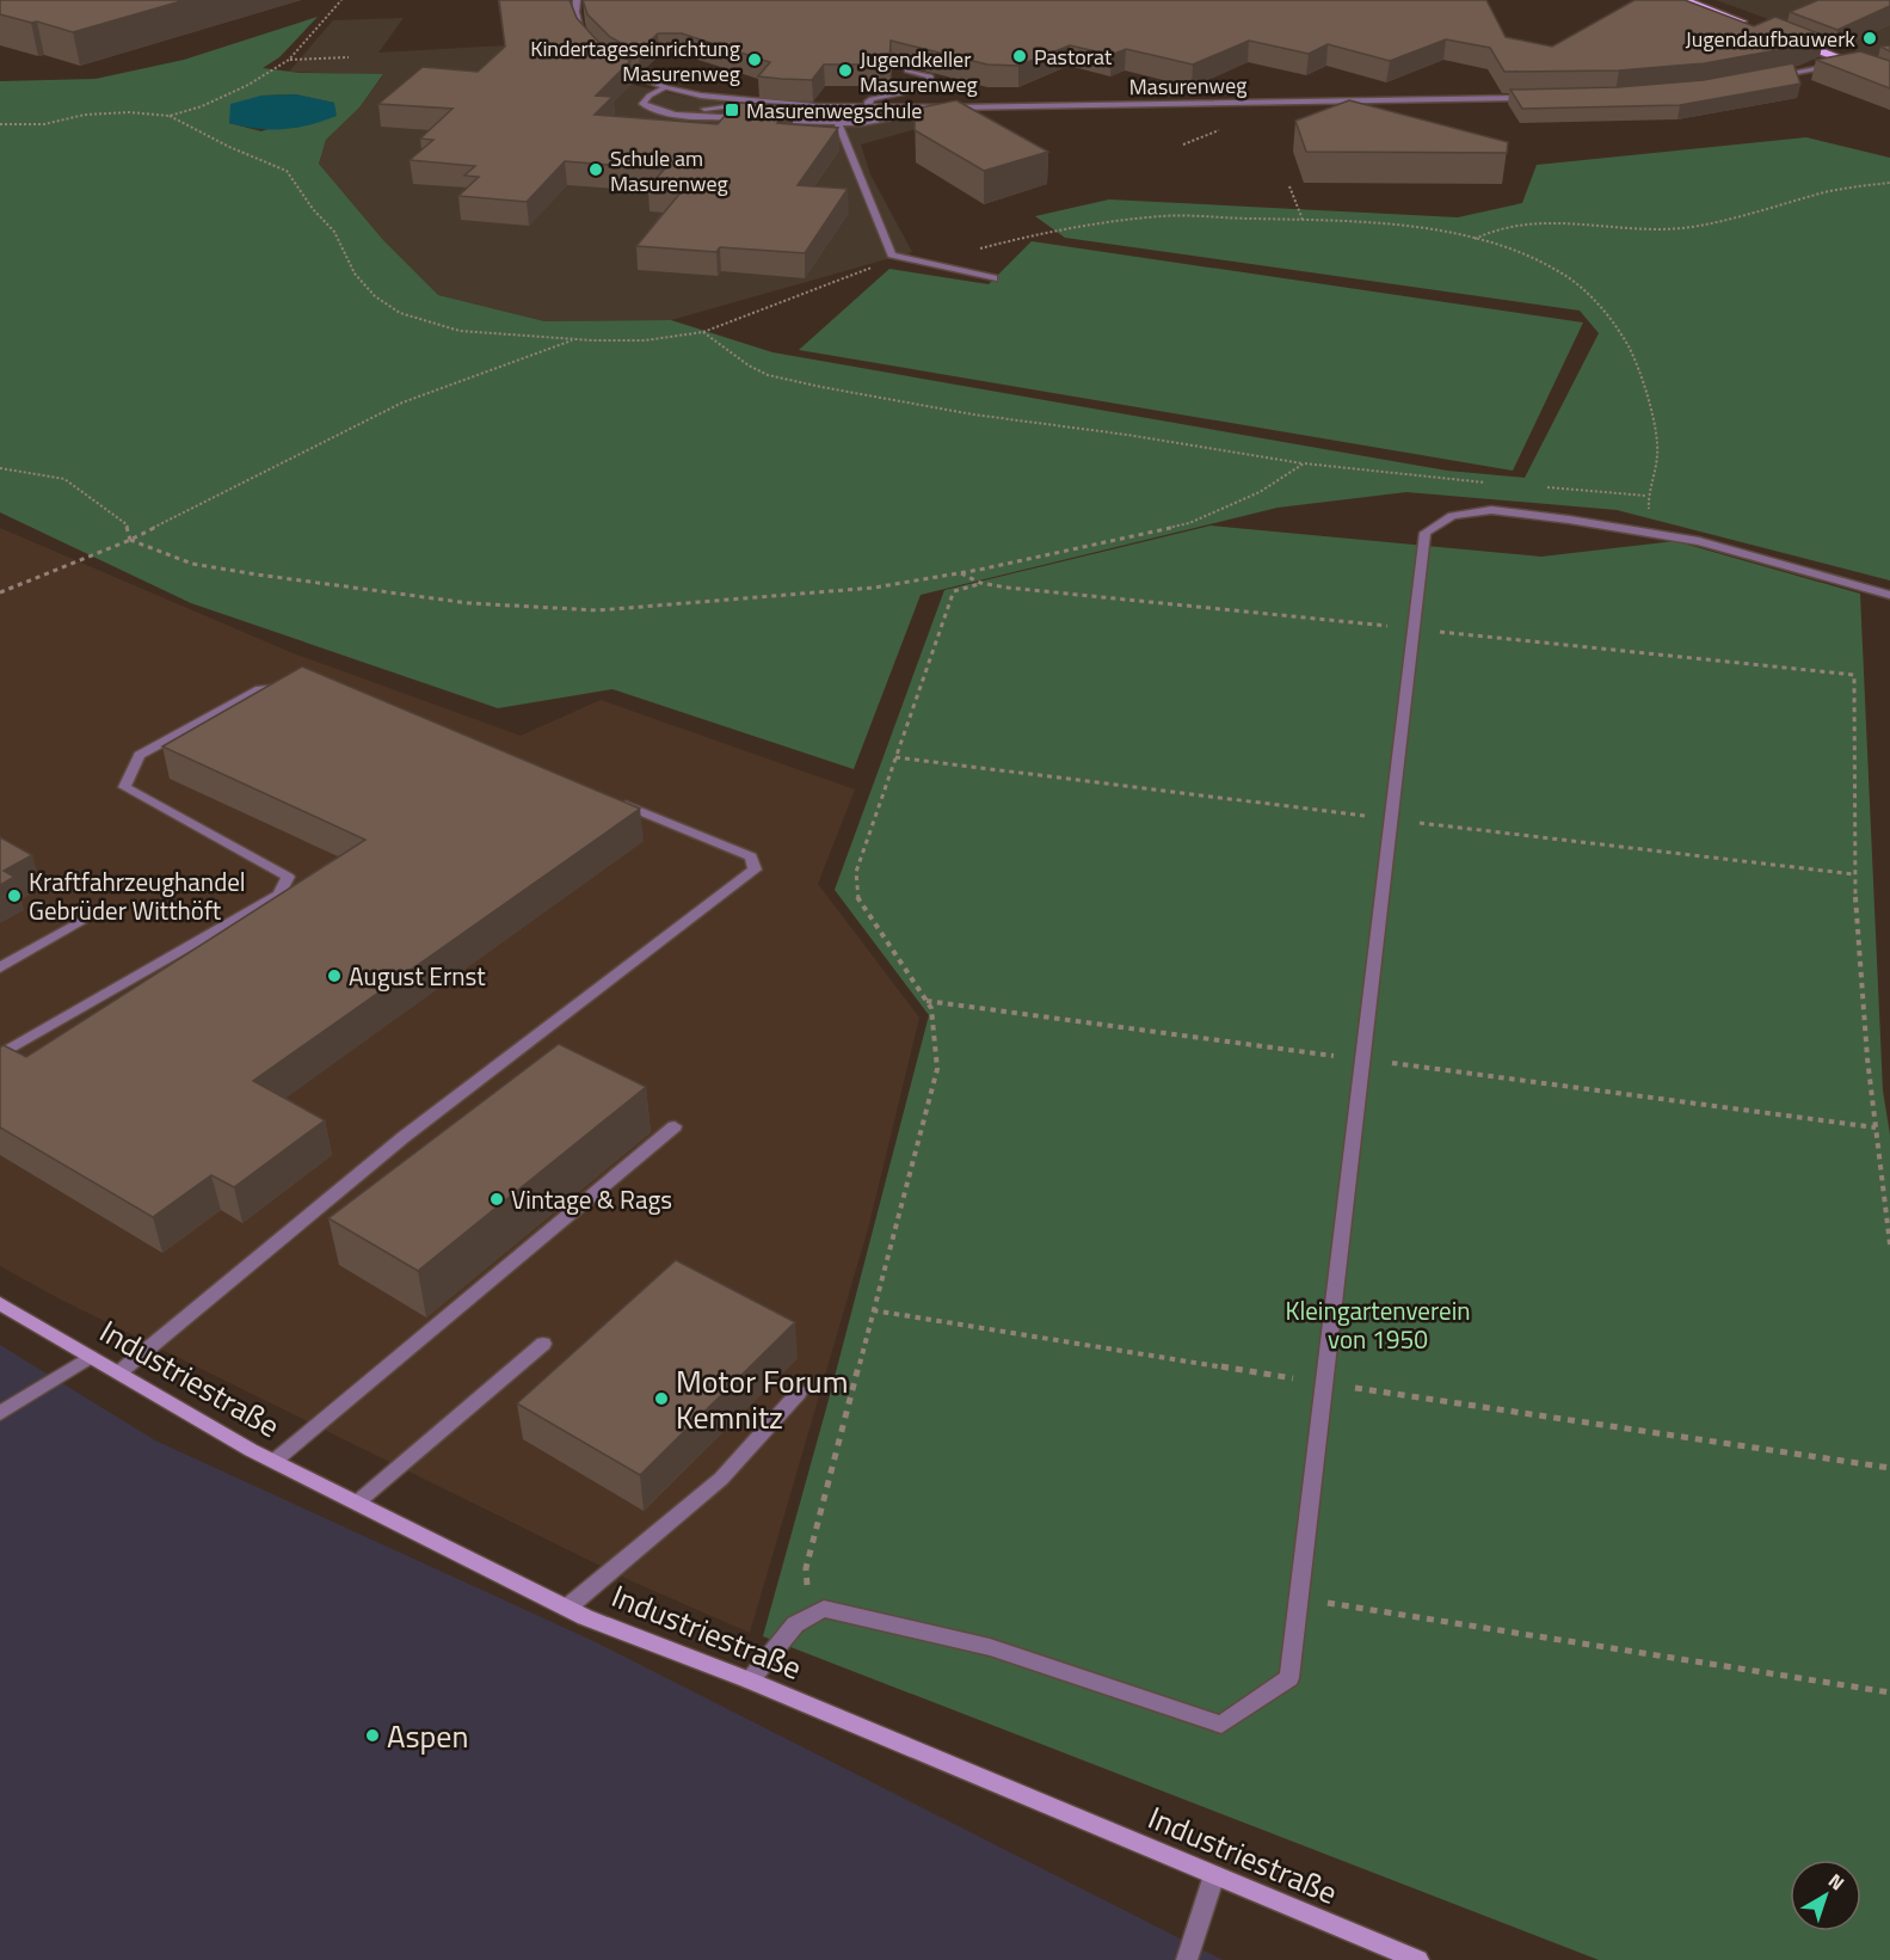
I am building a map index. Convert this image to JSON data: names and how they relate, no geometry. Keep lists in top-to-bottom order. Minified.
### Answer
{"streets":{"main road":["Industriestraße"],"street":["Masurenweg"]},"parks":["Kleingartenverein von 1950"],"places":{"other":["Jugendaufbauwerk","Pastorat","Kindertageseinrichtung Masurenweg","Jugendkeller Masurenweg","Schule am Masurenweg","Kraftfahrzeughandel Gebrüder Witthöft","August Ernst","Vintage & Rags","Motor Forum Kemnitz","Aspen"],"transit":["Masurenwegschule"]},"north":"top right"}
